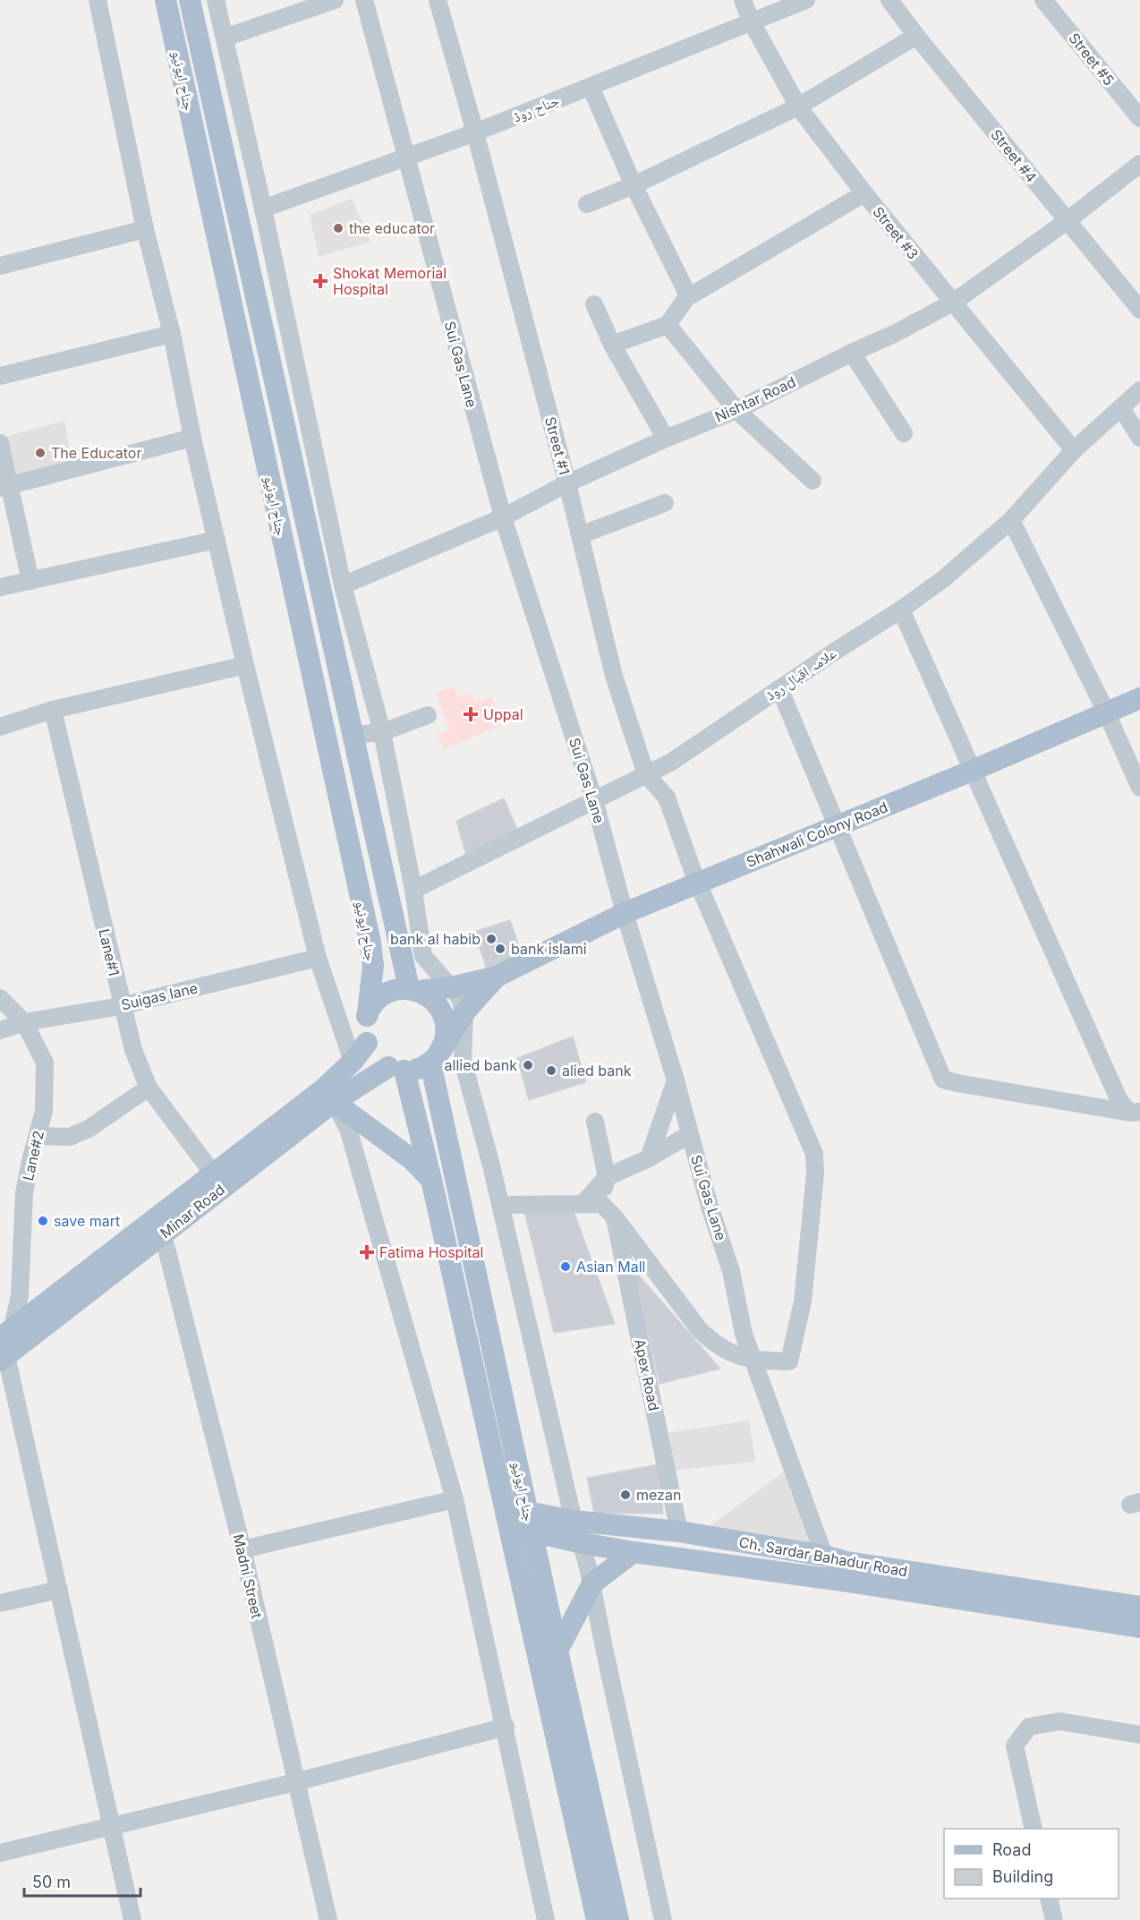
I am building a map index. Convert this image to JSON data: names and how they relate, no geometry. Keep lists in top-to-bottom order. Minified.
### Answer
{"streets":{"main road":["جناح ایونیو","Shahwali Colony Road","Minar Road","Ch. Sardar Bahadur Road"],"street":["Street #5","جناح روڈ","Street #4","Street #3","Sui Gas Lane","Nishtar Road","Street #1","علامہ اقبال روڈ","Lane#1","Suigas lane","Lane#2","Apex Road","Madni Street"]},"crossings":[["جناح ایونیو","Shahwali Colony Road"],["جناح ایونیو","Minar Road"],["جناح ایونیو","Ch. Sardar Bahadur Road"],["جناح روڈ","Street #3"],["جناح روڈ","Sui Gas Lane"],["جناح روڈ","Street #1"],["Street #4","Nishtar Road"],["Street #3","Nishtar Road"],["Street #3","علامہ اقبال روڈ"],["Sui Gas Lane","Nishtar Road"],["Sui Gas Lane","Street #1"],["Sui Gas Lane","علامہ اقبال روڈ"],["Sui Gas Lane","Shahwali Colony Road"],["Sui Gas Lane","Ch. Sardar Bahadur Road"],["Nishtar Road","Street #1"],["Street #1","علامہ اقبال روڈ"],["Street #1","Shahwali Colony Road"],["Shahwali Colony Road","Minar Road"],["Lane#1","Suigas lane"],["Lane#1","Minar Road"],["Suigas lane","Lane#2"],["Lane#2","Minar Road"],["Minar Road","Madni Street"],["Apex Road","Ch. Sardar Bahadur Road"]],"places":{"other":["the educator","The Educator","bank al habib","bank islami","allied bank","alied bank","save mart","Asian Mall","mezan"],"health":["Shokat Memorial Hospital","Uppal","Fatima Hospital"]},"legend":["Road","Building"],"scale_bar":"50 m"}
